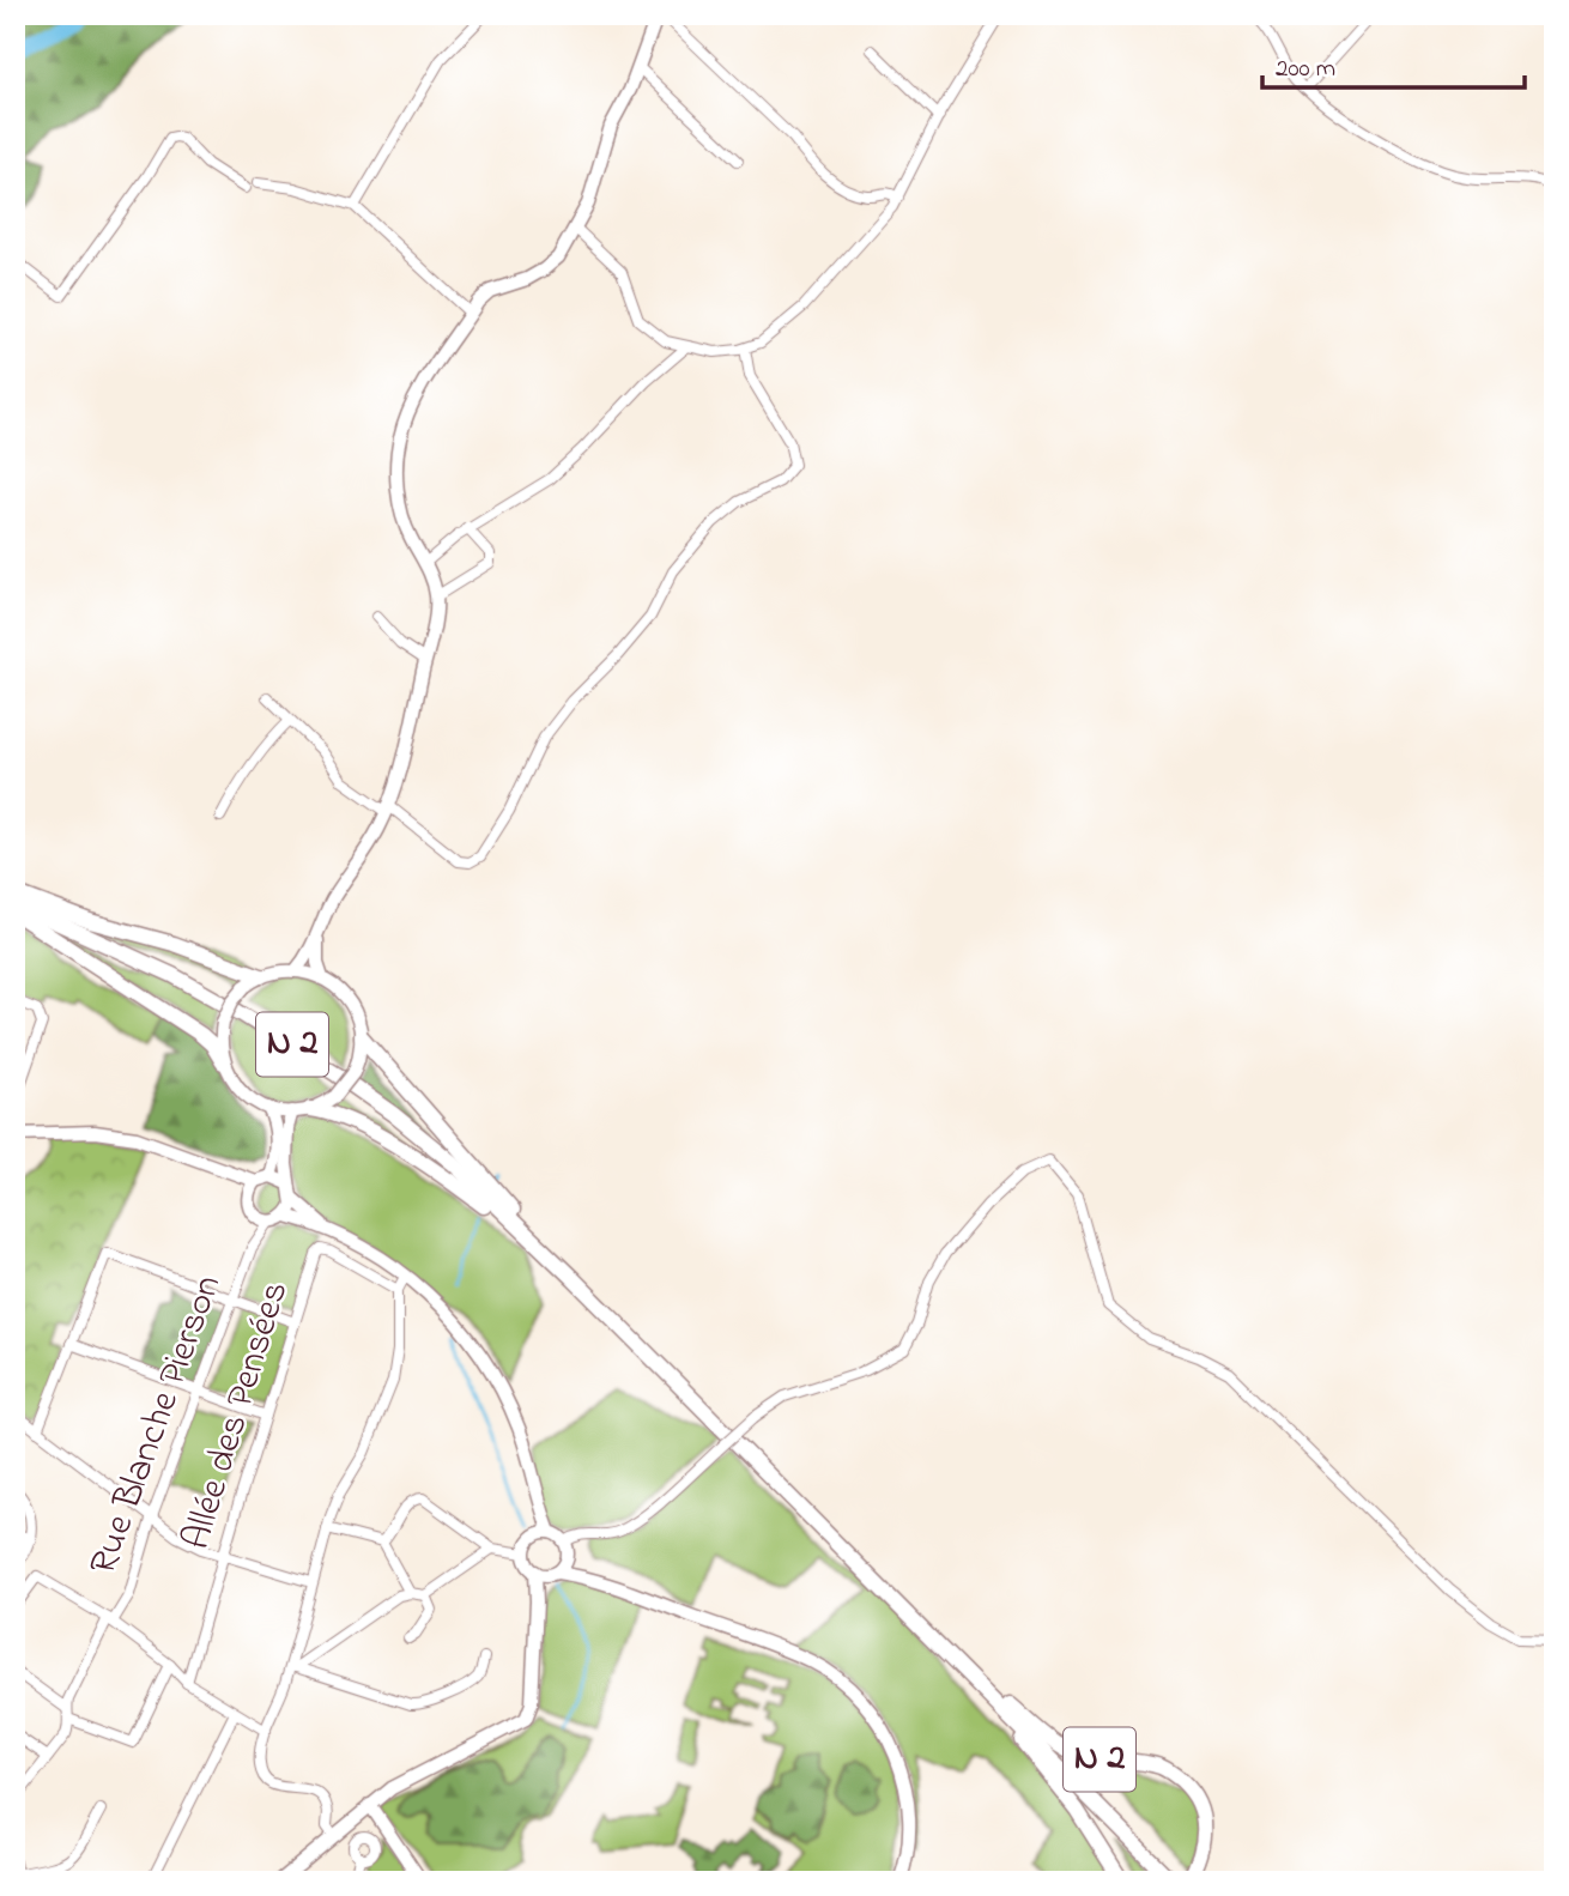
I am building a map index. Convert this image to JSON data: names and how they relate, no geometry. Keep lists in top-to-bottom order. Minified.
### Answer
{"streets":{"main road":["N 2"],"street":["Allée des Pensées","Rue Blanche Pierson"]},"scale_bar":"200 m"}
